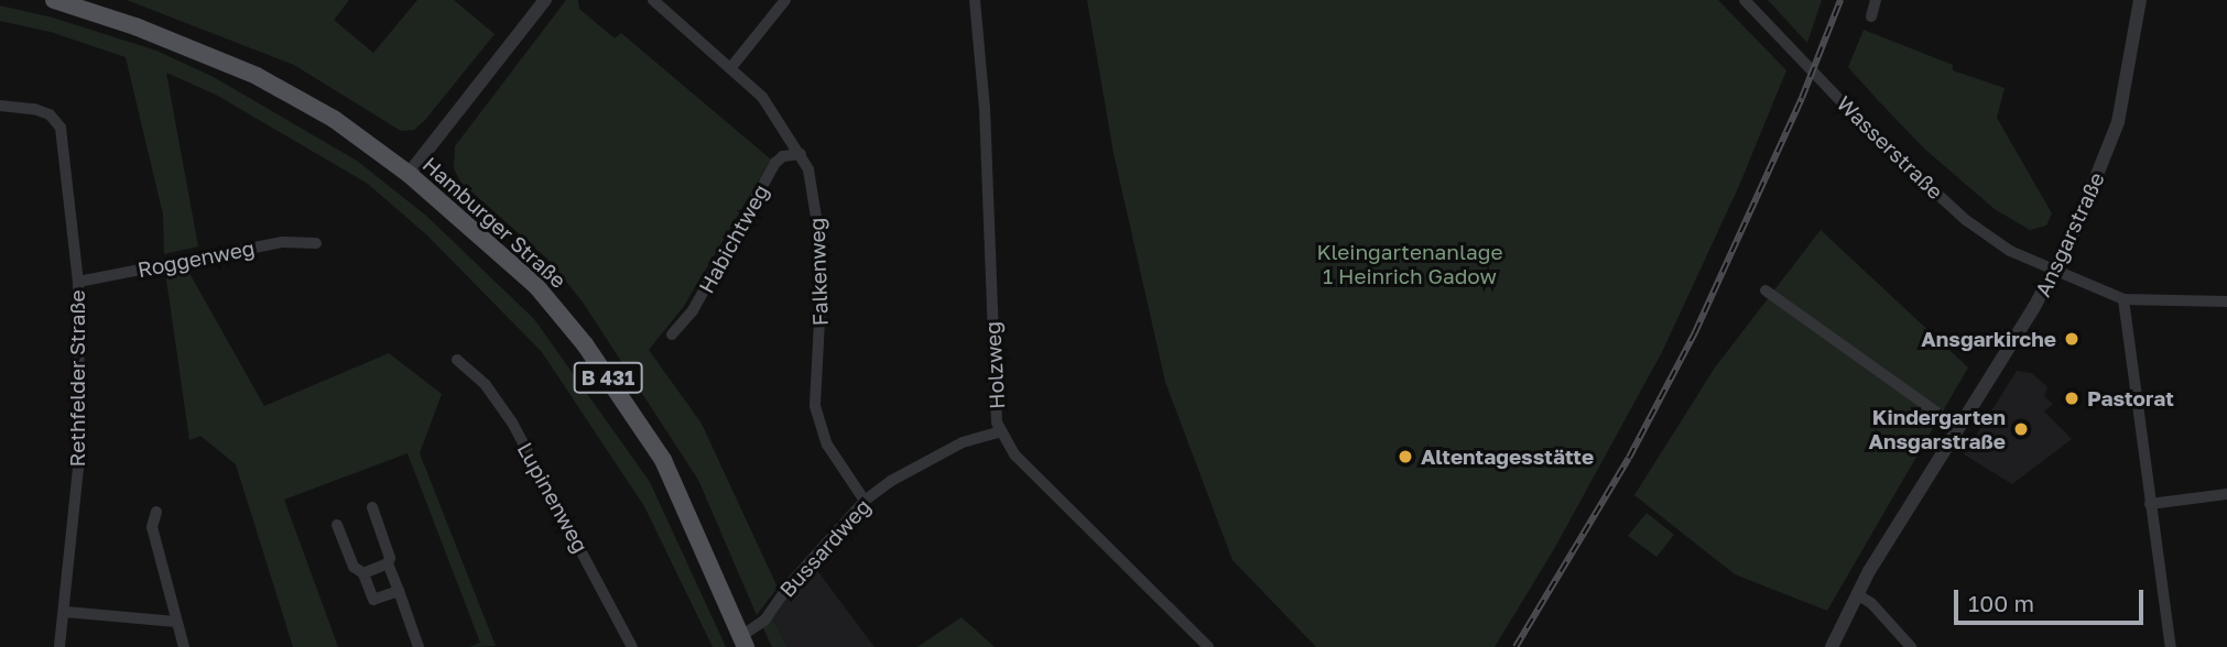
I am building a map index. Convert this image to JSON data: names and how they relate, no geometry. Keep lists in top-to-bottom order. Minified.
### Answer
{"streets":{"main road":["Hamburger Straße","B 431"],"street":["Wasserstraße","Ansgarstraße","Habichtweg","Roggenweg","Falkenweg","Holzweg","Rethfelder Straße","Lupinenweg","Bussardweg"]},"crossings":[["Wasserstraße","Ansgarstraße"],["Hamburger Straße","Bussardweg"],["Habichtweg","Falkenweg"],["Roggenweg","Rethfelder Straße"],["Falkenweg","Bussardweg"],["Holzweg","Bussardweg"]],"parks":["Kleingartenanlage 1 Heinrich Gadow"],"places":["Ansgarkirche","Pastorat","Kindergarten Ansgarstraße","Altentagesstätte"],"scale_bar":"100 m"}
